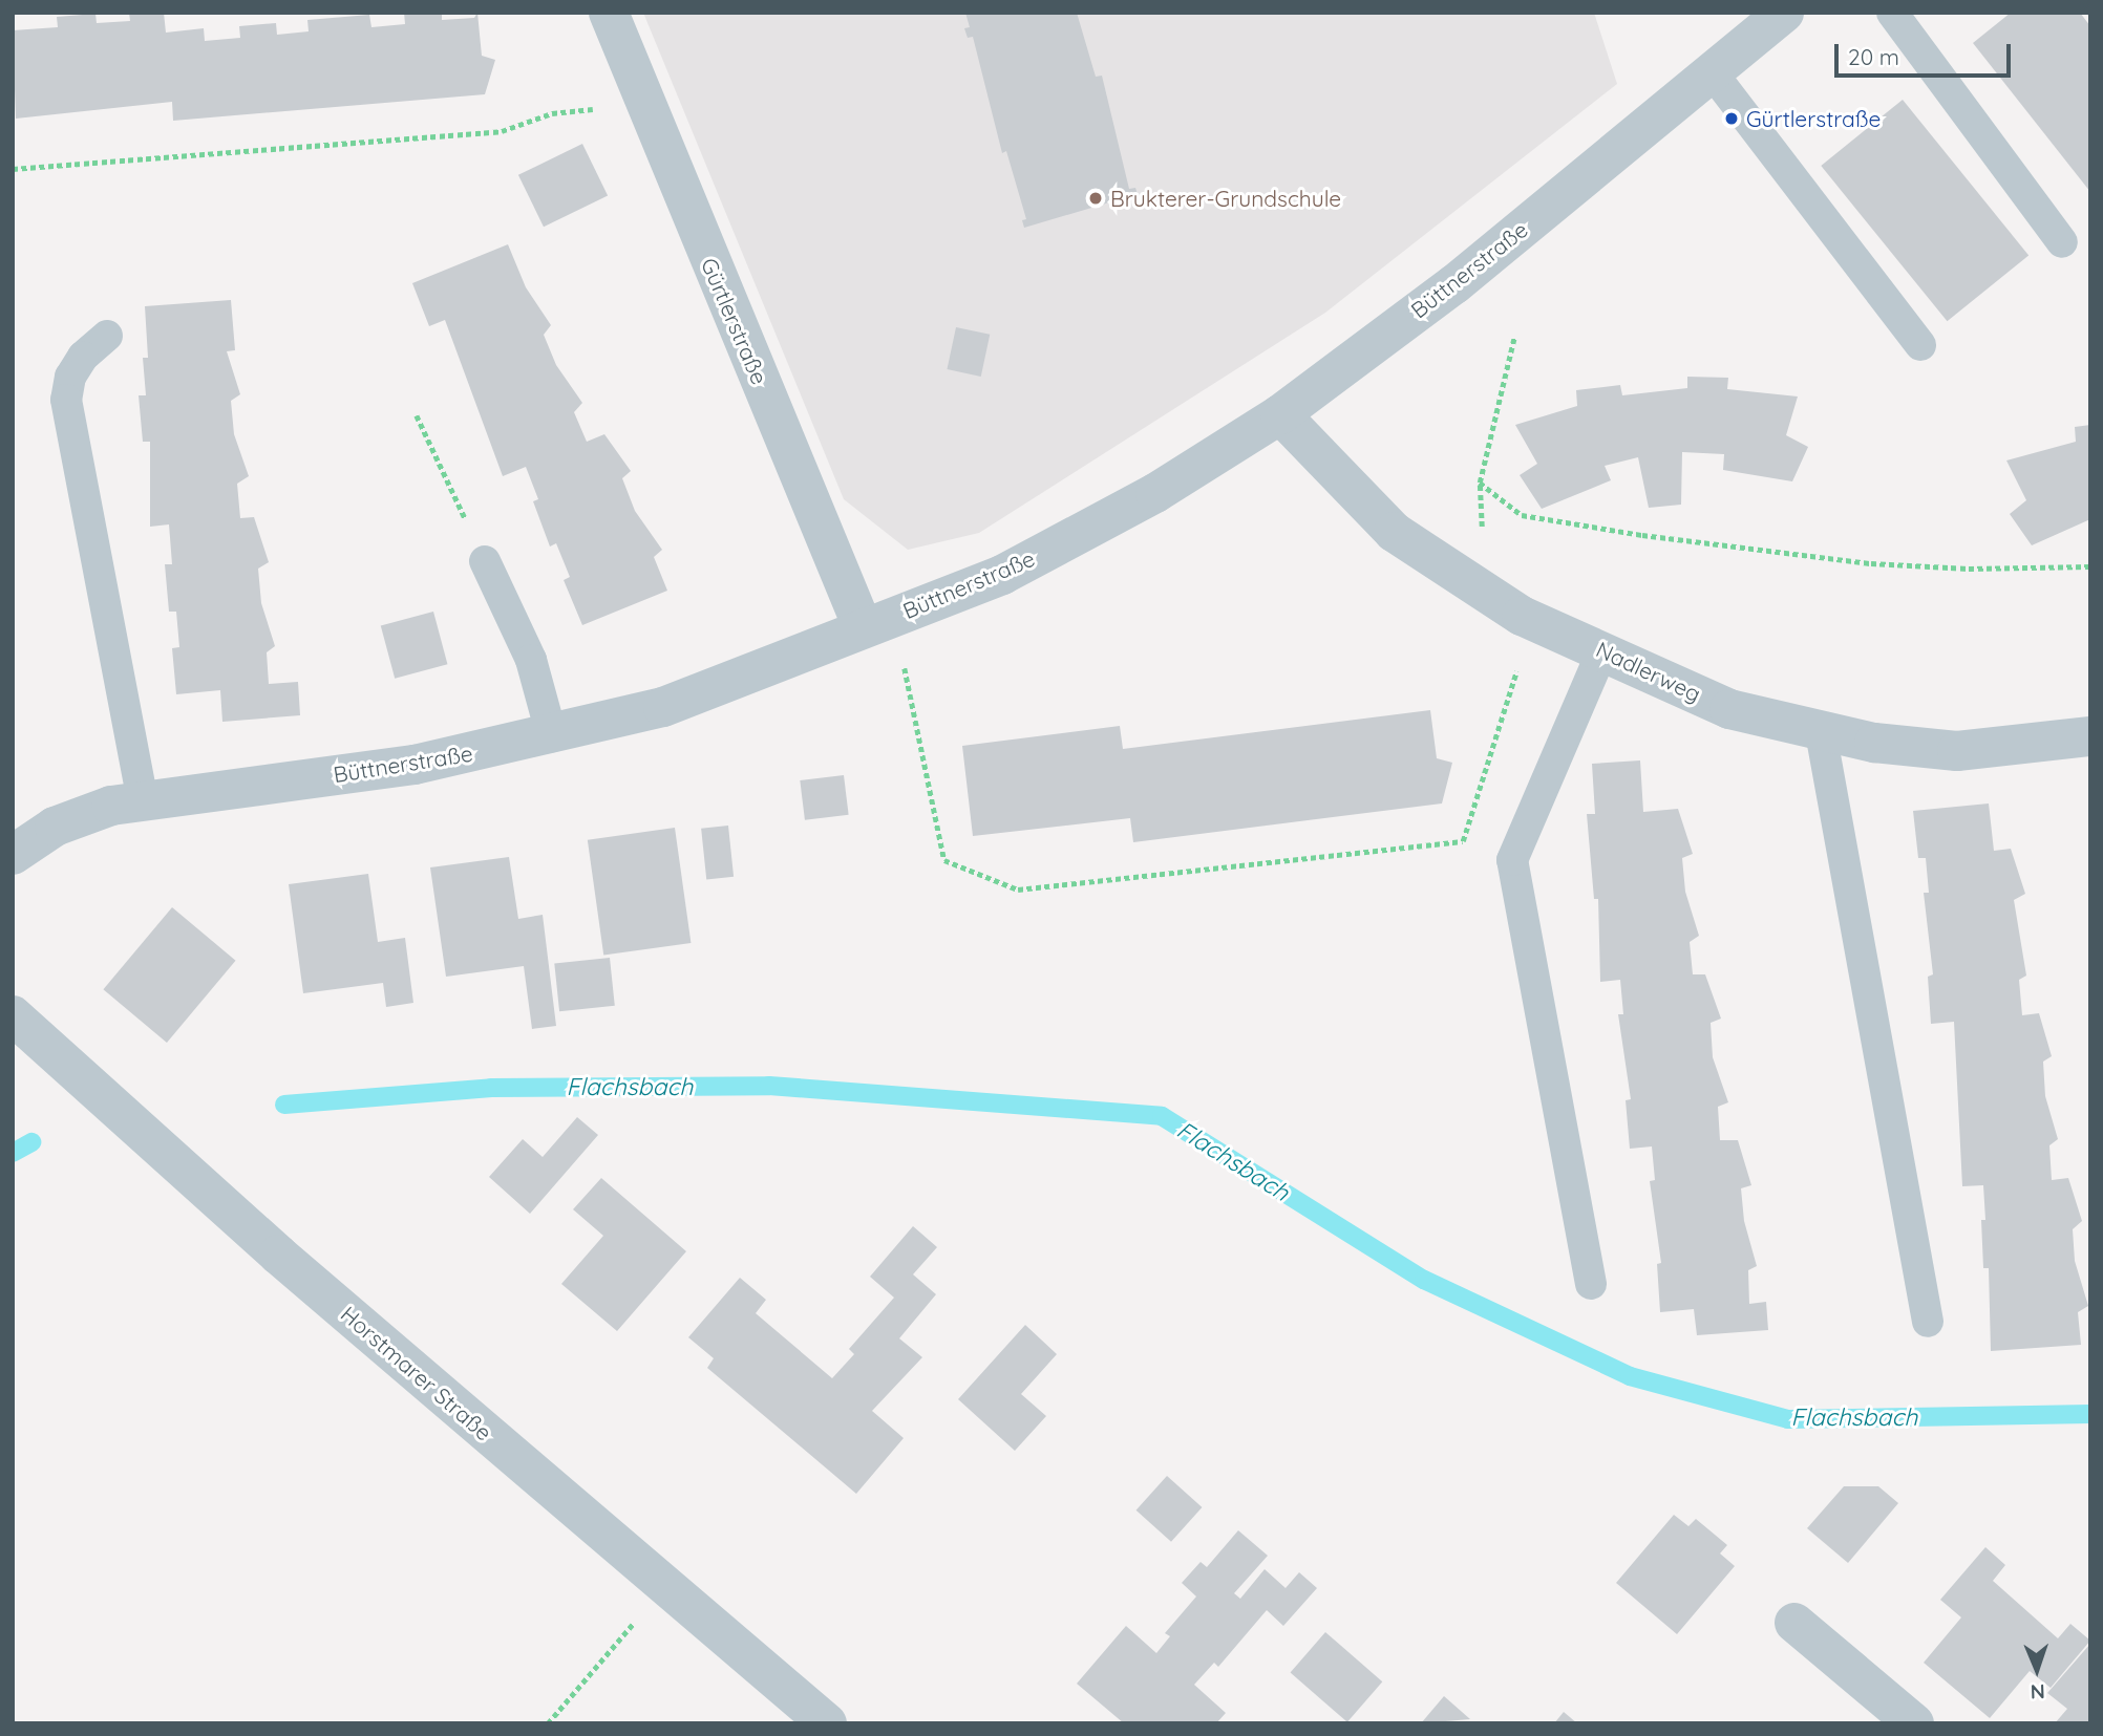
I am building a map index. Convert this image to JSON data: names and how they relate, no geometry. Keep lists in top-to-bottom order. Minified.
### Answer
{"streets":{"street":["Büttnerstraße","Gürtlerstraße","Nadlerweg","Horstmarer Straße"]},"crossings":[["Büttnerstraße","Gürtlerstraße"],["Büttnerstraße","Nadlerweg"]],"water":["Flachsbach"],"places":["Gürtlerstraße","Brukterer-Grundschule"],"scale_bar":"20 m","north":"bottom"}
